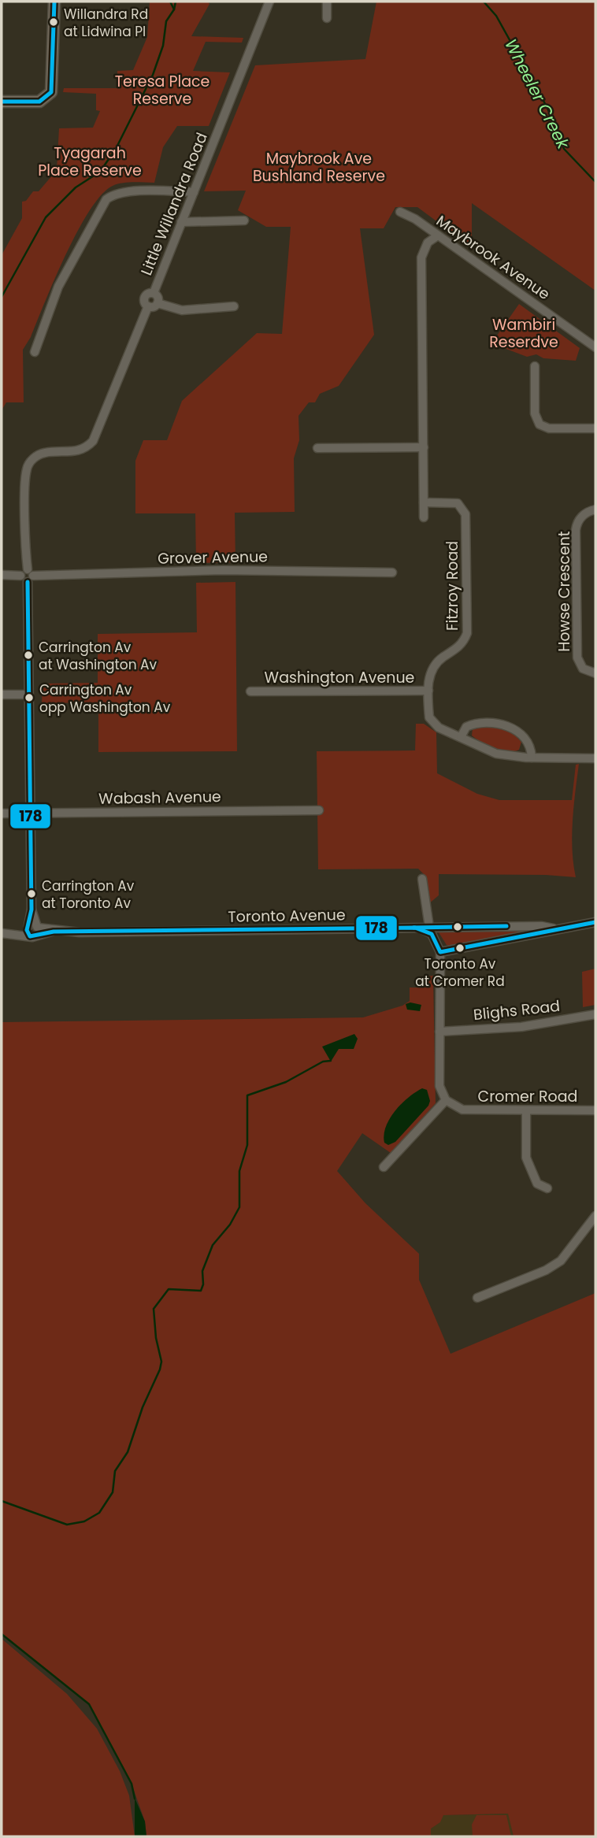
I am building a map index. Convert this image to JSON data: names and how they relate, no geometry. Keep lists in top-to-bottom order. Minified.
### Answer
{"streets":{"street":["Little Willandra Road","Maybrook Avenue","Grover Avenue","Fitzroy Road","Howse Crescent","Washington Avenue","Wabash Avenue","Toronto Avenue","Blighs Road","Cromer Road"]},"crossings":[["Fitzroy Road","Washington Avenue"]],"water":["Wheeler Creek"],"parks":["Teresa Place Reserve","Tyagarah Place Reserve","Maybrook Ave Bushland Reserve","Wambiri Reserdve"],"places":["Willandra Rd at Lidwina Pl","Carrington Av at Washington Av","Carrington Av opp Washington Av","Carrington Av at Toronto Av","Toronto Av at Cromer Rd"],"lines":["transit line 178"]}
